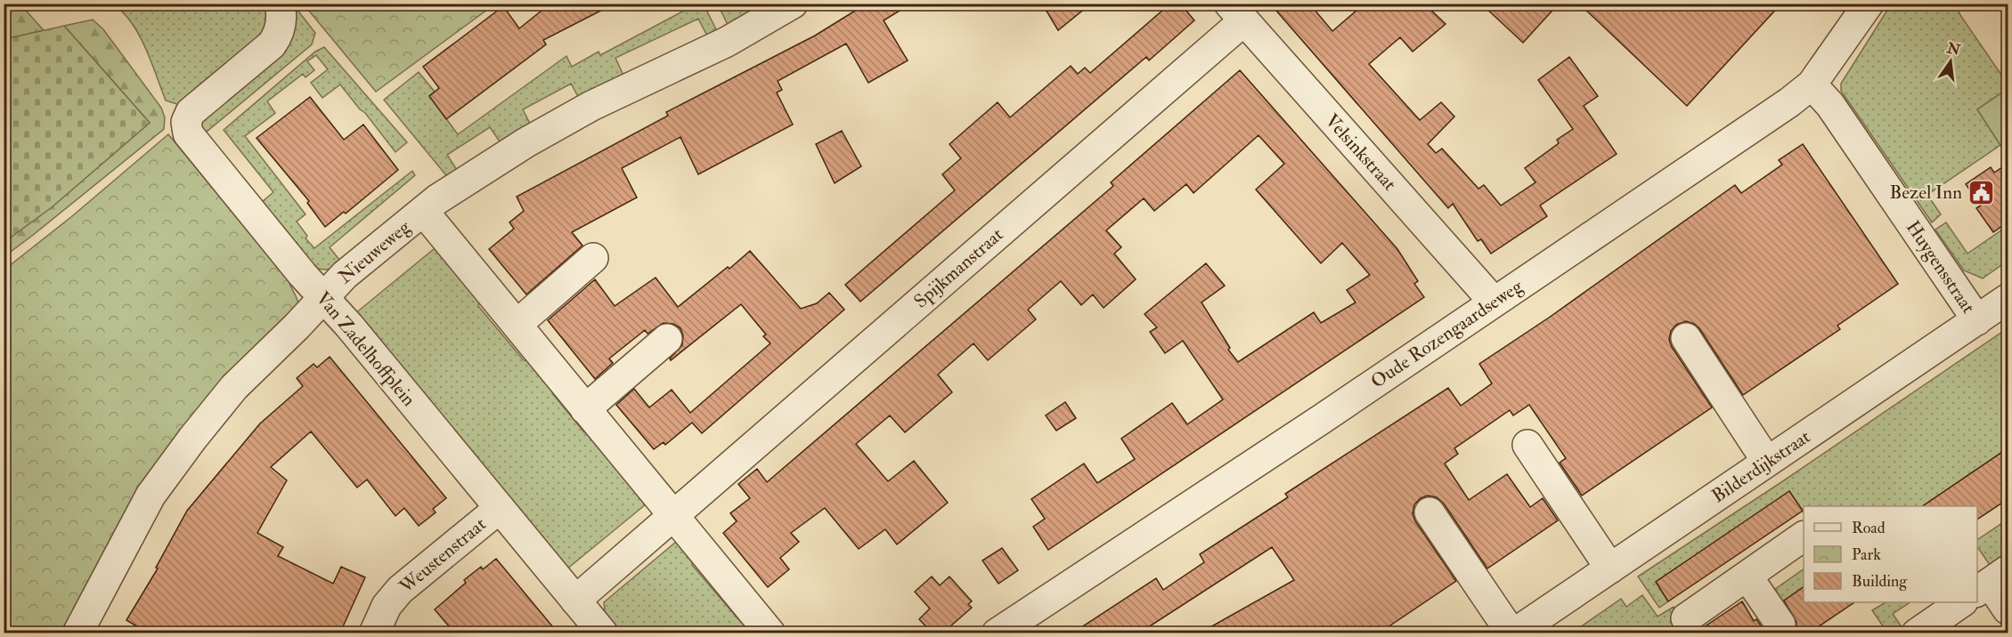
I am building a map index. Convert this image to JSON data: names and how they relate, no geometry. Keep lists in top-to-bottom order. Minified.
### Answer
{"streets":{"street":["Velsinkstraat","Nieuweweg","Huygensstraat","Spijkmanstraat","Oude Rozengaardseweg","Van Zadelhoffplein","Bilderdijkstraat","Weustenstraat"]},"crossings":[["Velsinkstraat","Spijkmanstraat"],["Velsinkstraat","Oude Rozengaardseweg"],["Nieuweweg","Van Zadelhoffplein"],["Huygensstraat","Oude Rozengaardseweg"],["Huygensstraat","Bilderdijkstraat"],["Van Zadelhoffplein","Weustenstraat"]],"places":{"public building":["Bezel Inn"]},"legend":["Road","Park","Building"],"north":"top"}
